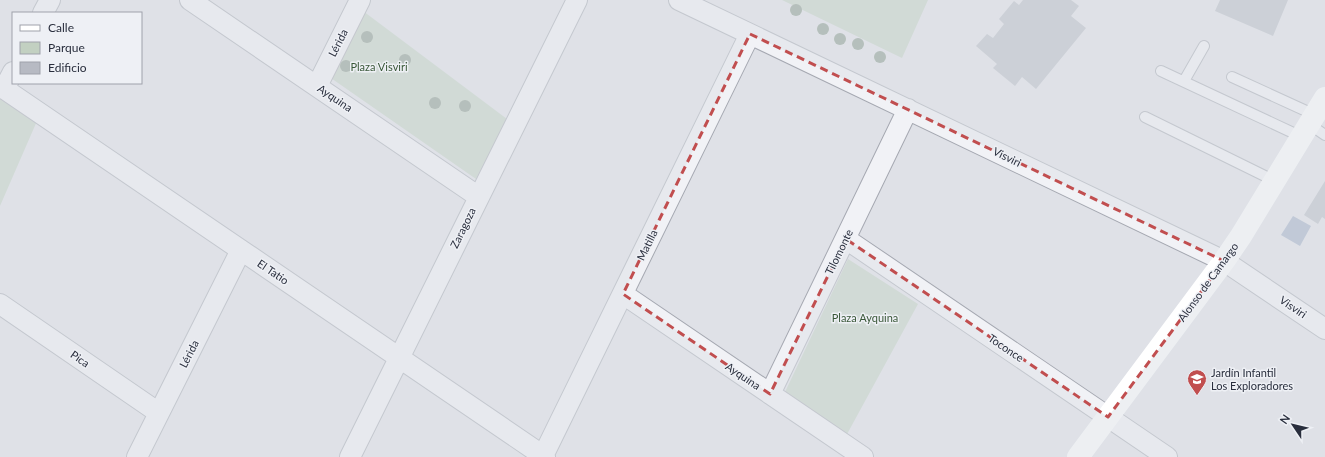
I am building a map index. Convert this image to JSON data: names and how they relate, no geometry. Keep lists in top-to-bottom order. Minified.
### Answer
{"streets":{"street":["Lérida","Ayquina","Visviri","Zaragoza","Matilla","Tilomonte","El Tatio","Alonso de Camargo","Toconce","Pica"]},"crossings":[["Lérida","Ayquina"],["Lérida","El Tatio"],["Lérida","Pica"],["Ayquina","Zaragoza"],["Ayquina","Matilla"],["Ayquina","Tilomonte"],["Visviri","Matilla"],["Visviri","Tilomonte"],["Visviri","Alonso de Camargo"],["Zaragoza","El Tatio"],["Matilla","El Tatio"],["Tilomonte","Toconce"],["Alonso de Camargo","Toconce"]],"parks":["Plaza Visviri","Plaza Ayquina"],"places":{"school or university":["Jardín Infantil Los Exploradores"]},"legend":["Calle","Parque","Edificio"],"north":"top left"}
